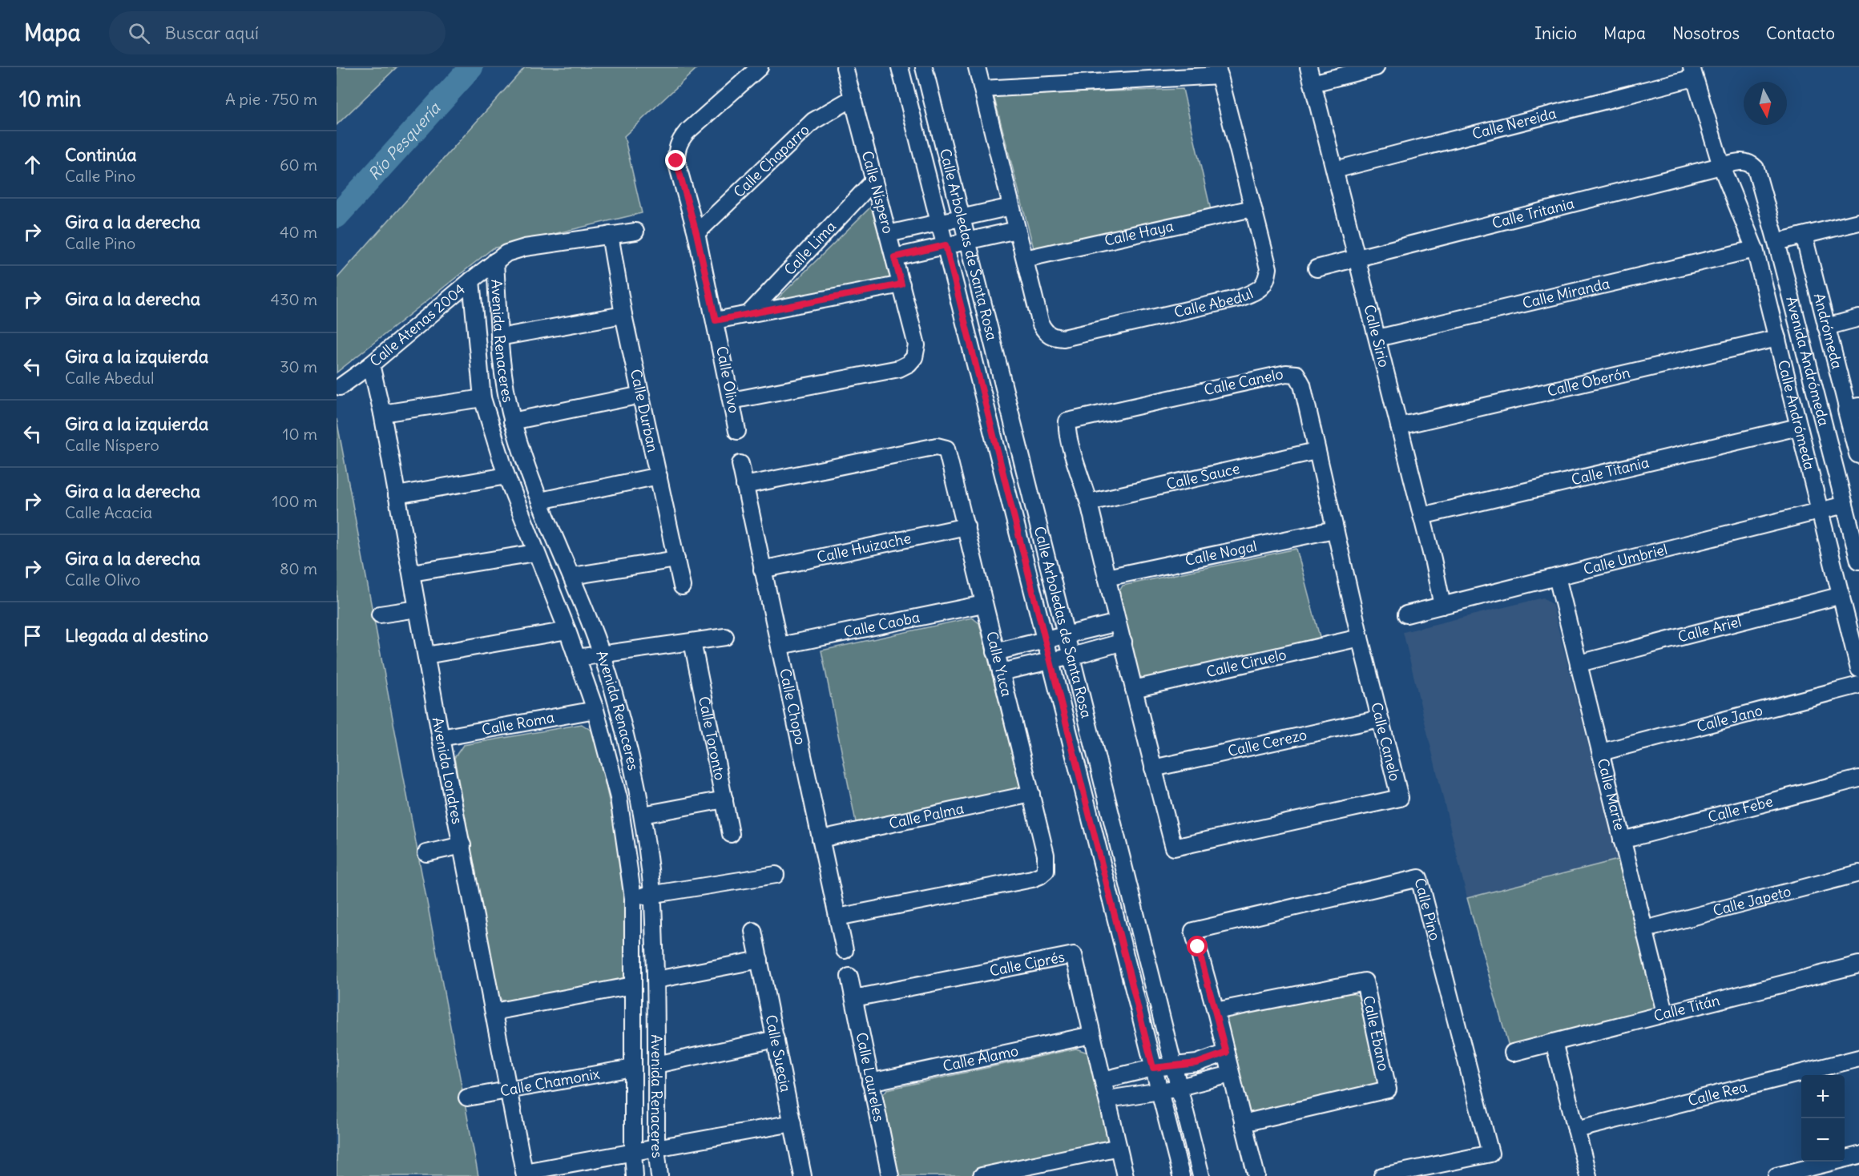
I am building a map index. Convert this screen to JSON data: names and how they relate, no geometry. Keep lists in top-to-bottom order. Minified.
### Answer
{"streets":{"street":["Calle Nereida","Calle Chaparro","Calle Níspero","Calle Tritania","Calle Haya","Calle Arboledas de Santa Rosa","Calle Lima","Calle Miranda","Calle Abedul","Calle Atenas 2004","Andrómeda","Calle Sirio","Avenida Renaceres","Avenida Andrómeda","Calle Olivo","Calle Canelo","Calle Oberón","Calle Durban","Calle Andrómeda","Calle Titania","Calle Sauce","Calle Huizache","Calle Nogal","Calle Umbriel","Calle Caoba","Calle Ariel","Calle Yuca","Calle Ciruelo","Calle Chopo","Calle Jano","Calle Roma","Calle Toronto","Calle Cerezo","Avenida Londres","Calle Marte","Calle Febe","Calle Palma","Calle Japeto","Calle Pino","Calle Ciprés","Calle Titán","Calle Ébano","Calle Suecia","Calle Álamo","Calle Laureles","Calle Chamonix","Calle Rea"]},"crossings":[["Calle Nereida","Calle Sirio"],["Calle Nereida","Calle Andrómeda"],["Calle Chaparro","Calle Níspero"],["Calle Chaparro","Calle Olivo"],["Calle Níspero","Calle Lima"],["Calle Níspero","Calle Olivo"],["Calle Tritania","Calle Sirio"],["Calle Tritania","Avenida Andrómeda"],["Calle Tritania","Calle Andrómeda"],["Calle Haya","Calle Abedul"],["Calle Miranda","Calle Sirio"],["Calle Miranda","Calle Andrómeda"],["Calle Atenas 2004","Avenida Renaceres"],["Calle Atenas 2004","Calle Durban"],["Calle Atenas 2004","Avenida Londres"],["Calle Sirio","Calle Oberón"],["Calle Sirio","Calle Titania"],["Calle Sirio","Calle Umbriel"],["Avenida Renaceres","Calle Roma"],["Avenida Renaceres","Calle Chamonix"],["Avenida Andrómeda","Calle Umbriel"],["Calle Canelo","Calle Sauce"],["Calle Canelo","Calle Nogal"],["Calle Canelo","Calle Ciruelo"],["Calle Canelo","Calle Cerezo"],["Calle Oberón","Calle Andrómeda"],["Calle Andrómeda","Calle Titania"],["Calle Andrómeda","Calle Umbriel"],["Calle Andrómeda","Calle Ariel"],["Calle Huizache","Calle Yuca"],["Calle Huizache","Calle Chopo"],["Calle Umbriel","Calle Marte"],["Calle Caoba","Calle Yuca"],["Calle Caoba","Calle Chopo"],["Calle Ariel","Calle Marte"],["Calle Yuca","Calle Chopo"],["Calle Yuca","Calle Palma"],["Calle Chopo","Calle Palma"],["Calle Jano","Calle Marte"],["Calle Roma","Avenida Londres"],["Avenida Londres","Calle Chamonix"],["Calle Marte","Calle Febe"],["Calle Marte","Calle Japeto"],["Calle Marte","Calle Titán"],["Calle Pino","Calle Ébano"],["Calle Ciprés","Calle Álamo"],["Calle Ciprés","Calle Laureles"],["Calle Álamo","Calle Laureles"]],"water":["Río Pesquería"],"north":"bottom","page":{"header":"Mapa","search":"Buscar aquí","nav":["Inicio","Mapa","Nosotros","Contacto"],"heading":["10 min","A pie · 750 m"],"list":[["Continúa","Calle Pino","60 m"],["Gira a la derecha","Calle Pino","40 m"],["Gira a la derecha","430 m"],["Gira a la izquierda","Calle Abedul","30 m"],["Gira a la izquierda","Calle Níspero","10 m"],["Gira a la derecha","Calle Acacia","100 m"],["Gira a la derecha","Calle Olivo","80 m"],"Llegada al destino"],"map_buttons":["+","−"]}}
